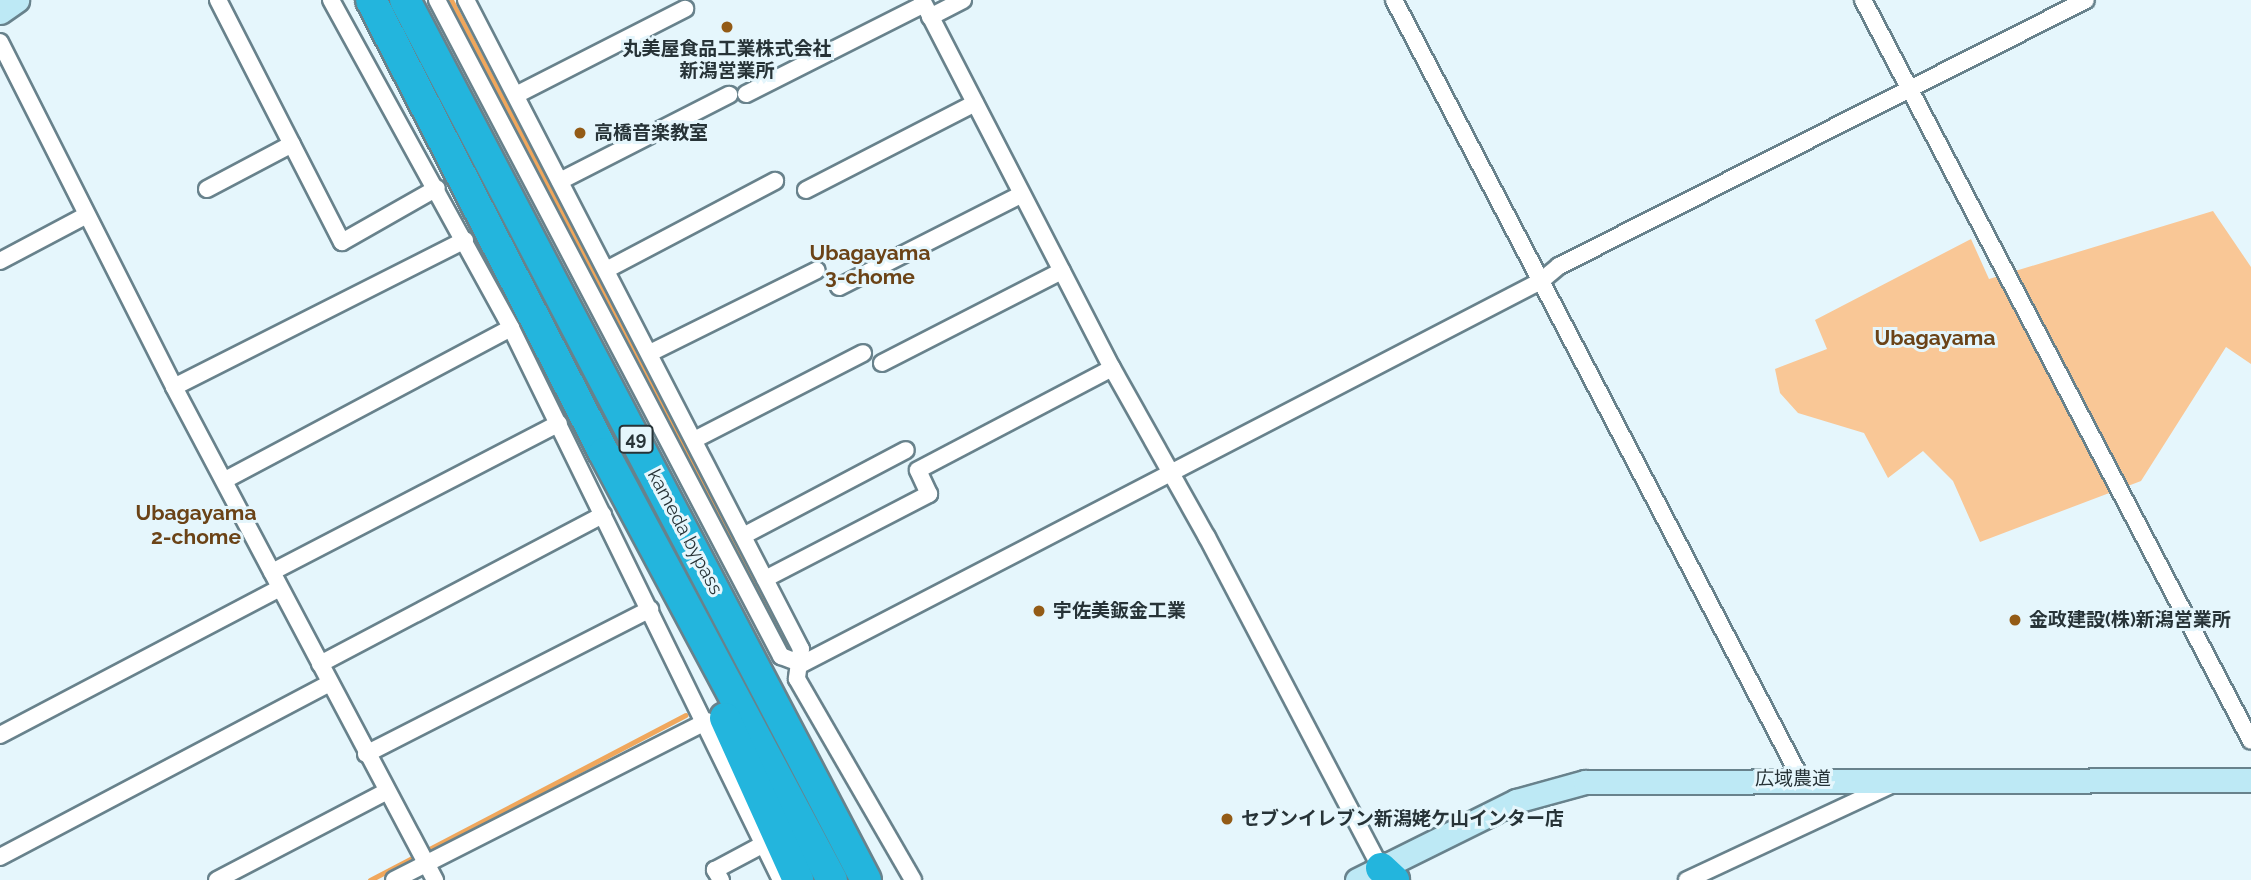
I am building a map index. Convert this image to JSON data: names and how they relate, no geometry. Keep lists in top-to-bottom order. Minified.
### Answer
{"streets":{"highway":["49","kameda bypass"],"street":["広域農道"]},"districts":["Ubagayama 3-chome","Ubagayama","Ubagayama 2-chome"],"places":["丸美屋食品工業株式会社 新潟営業所","高橋音楽教室","宇佐美鈑金工業","金政建設(株)新潟営業所","セブンイレブン新潟姥ケ山インター店"]}
